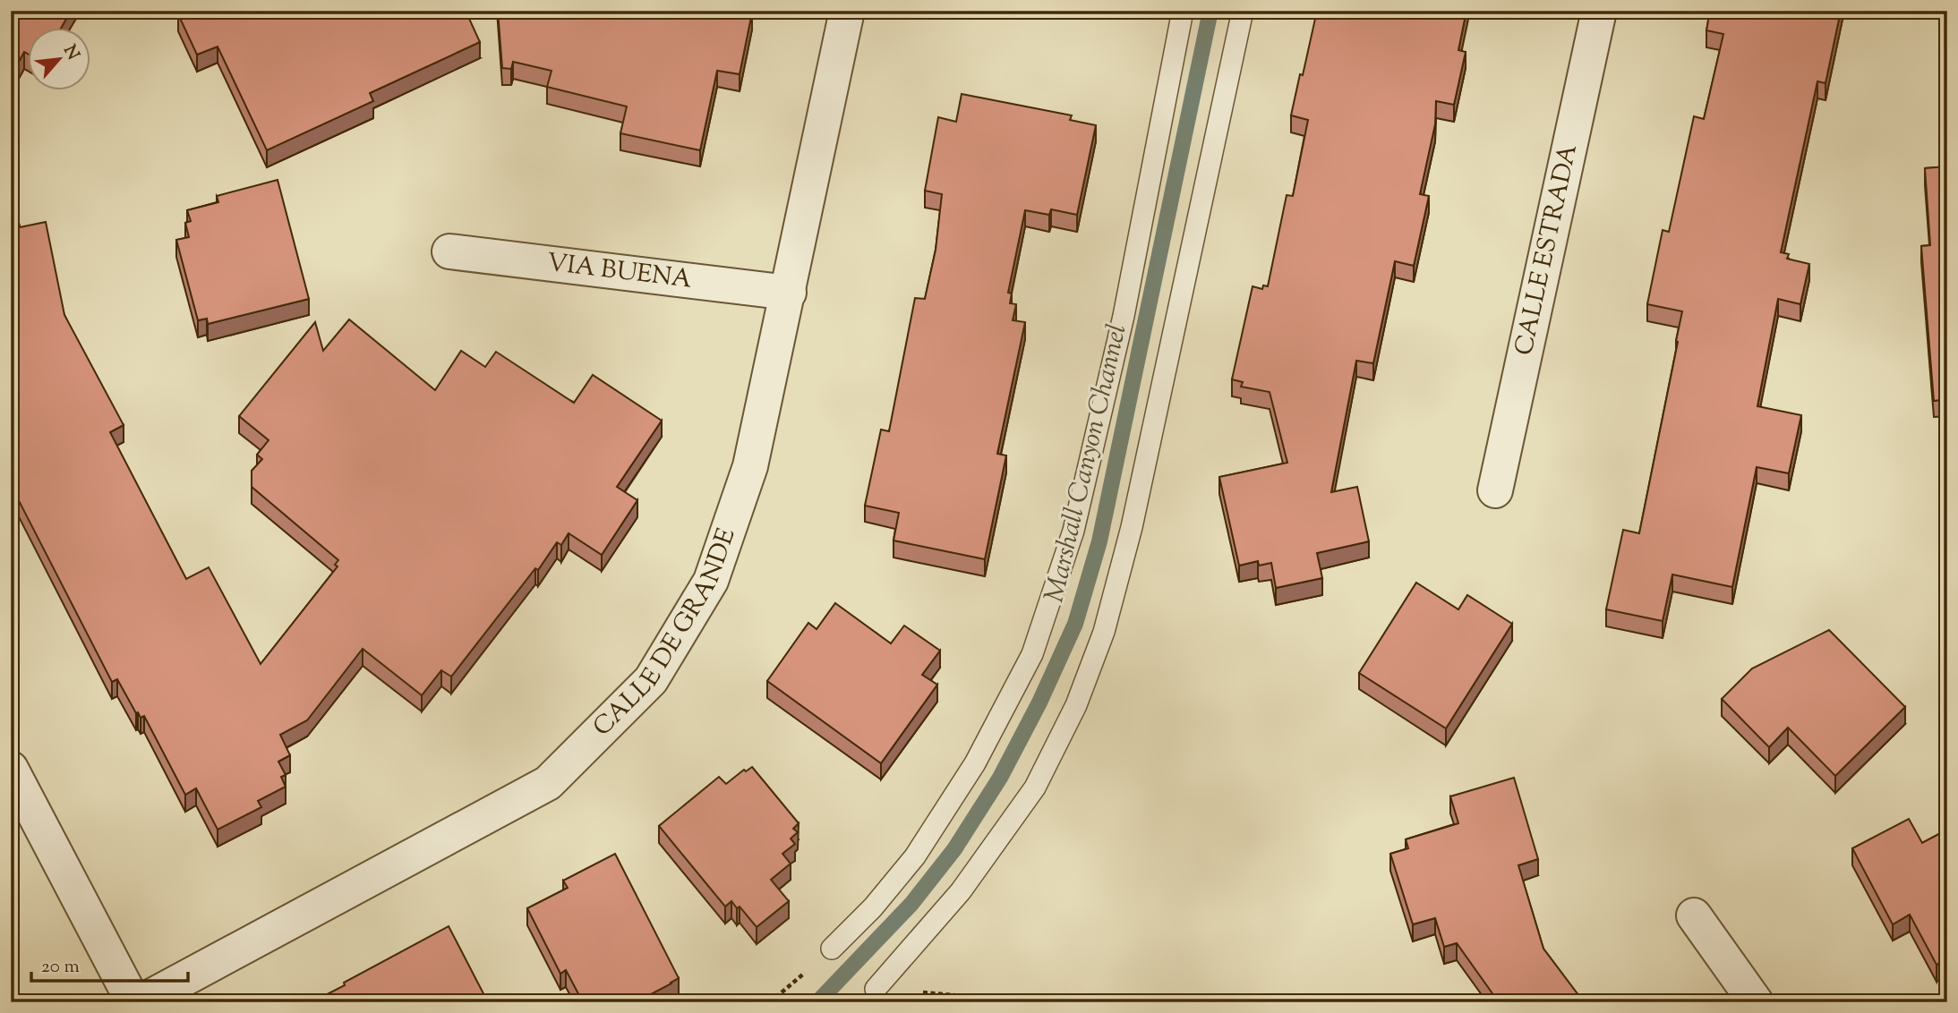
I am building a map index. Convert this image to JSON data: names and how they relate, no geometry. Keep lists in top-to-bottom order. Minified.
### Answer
{"streets":{"street":["CALLE ESTRADA","VIA BUENA","CALLE DE GRANDE"]},"crossings":[["VIA BUENA","CALLE DE GRANDE"]],"water":["Marshall Canyon Channel"],"scale_bar":"20 m","north":"top right"}
